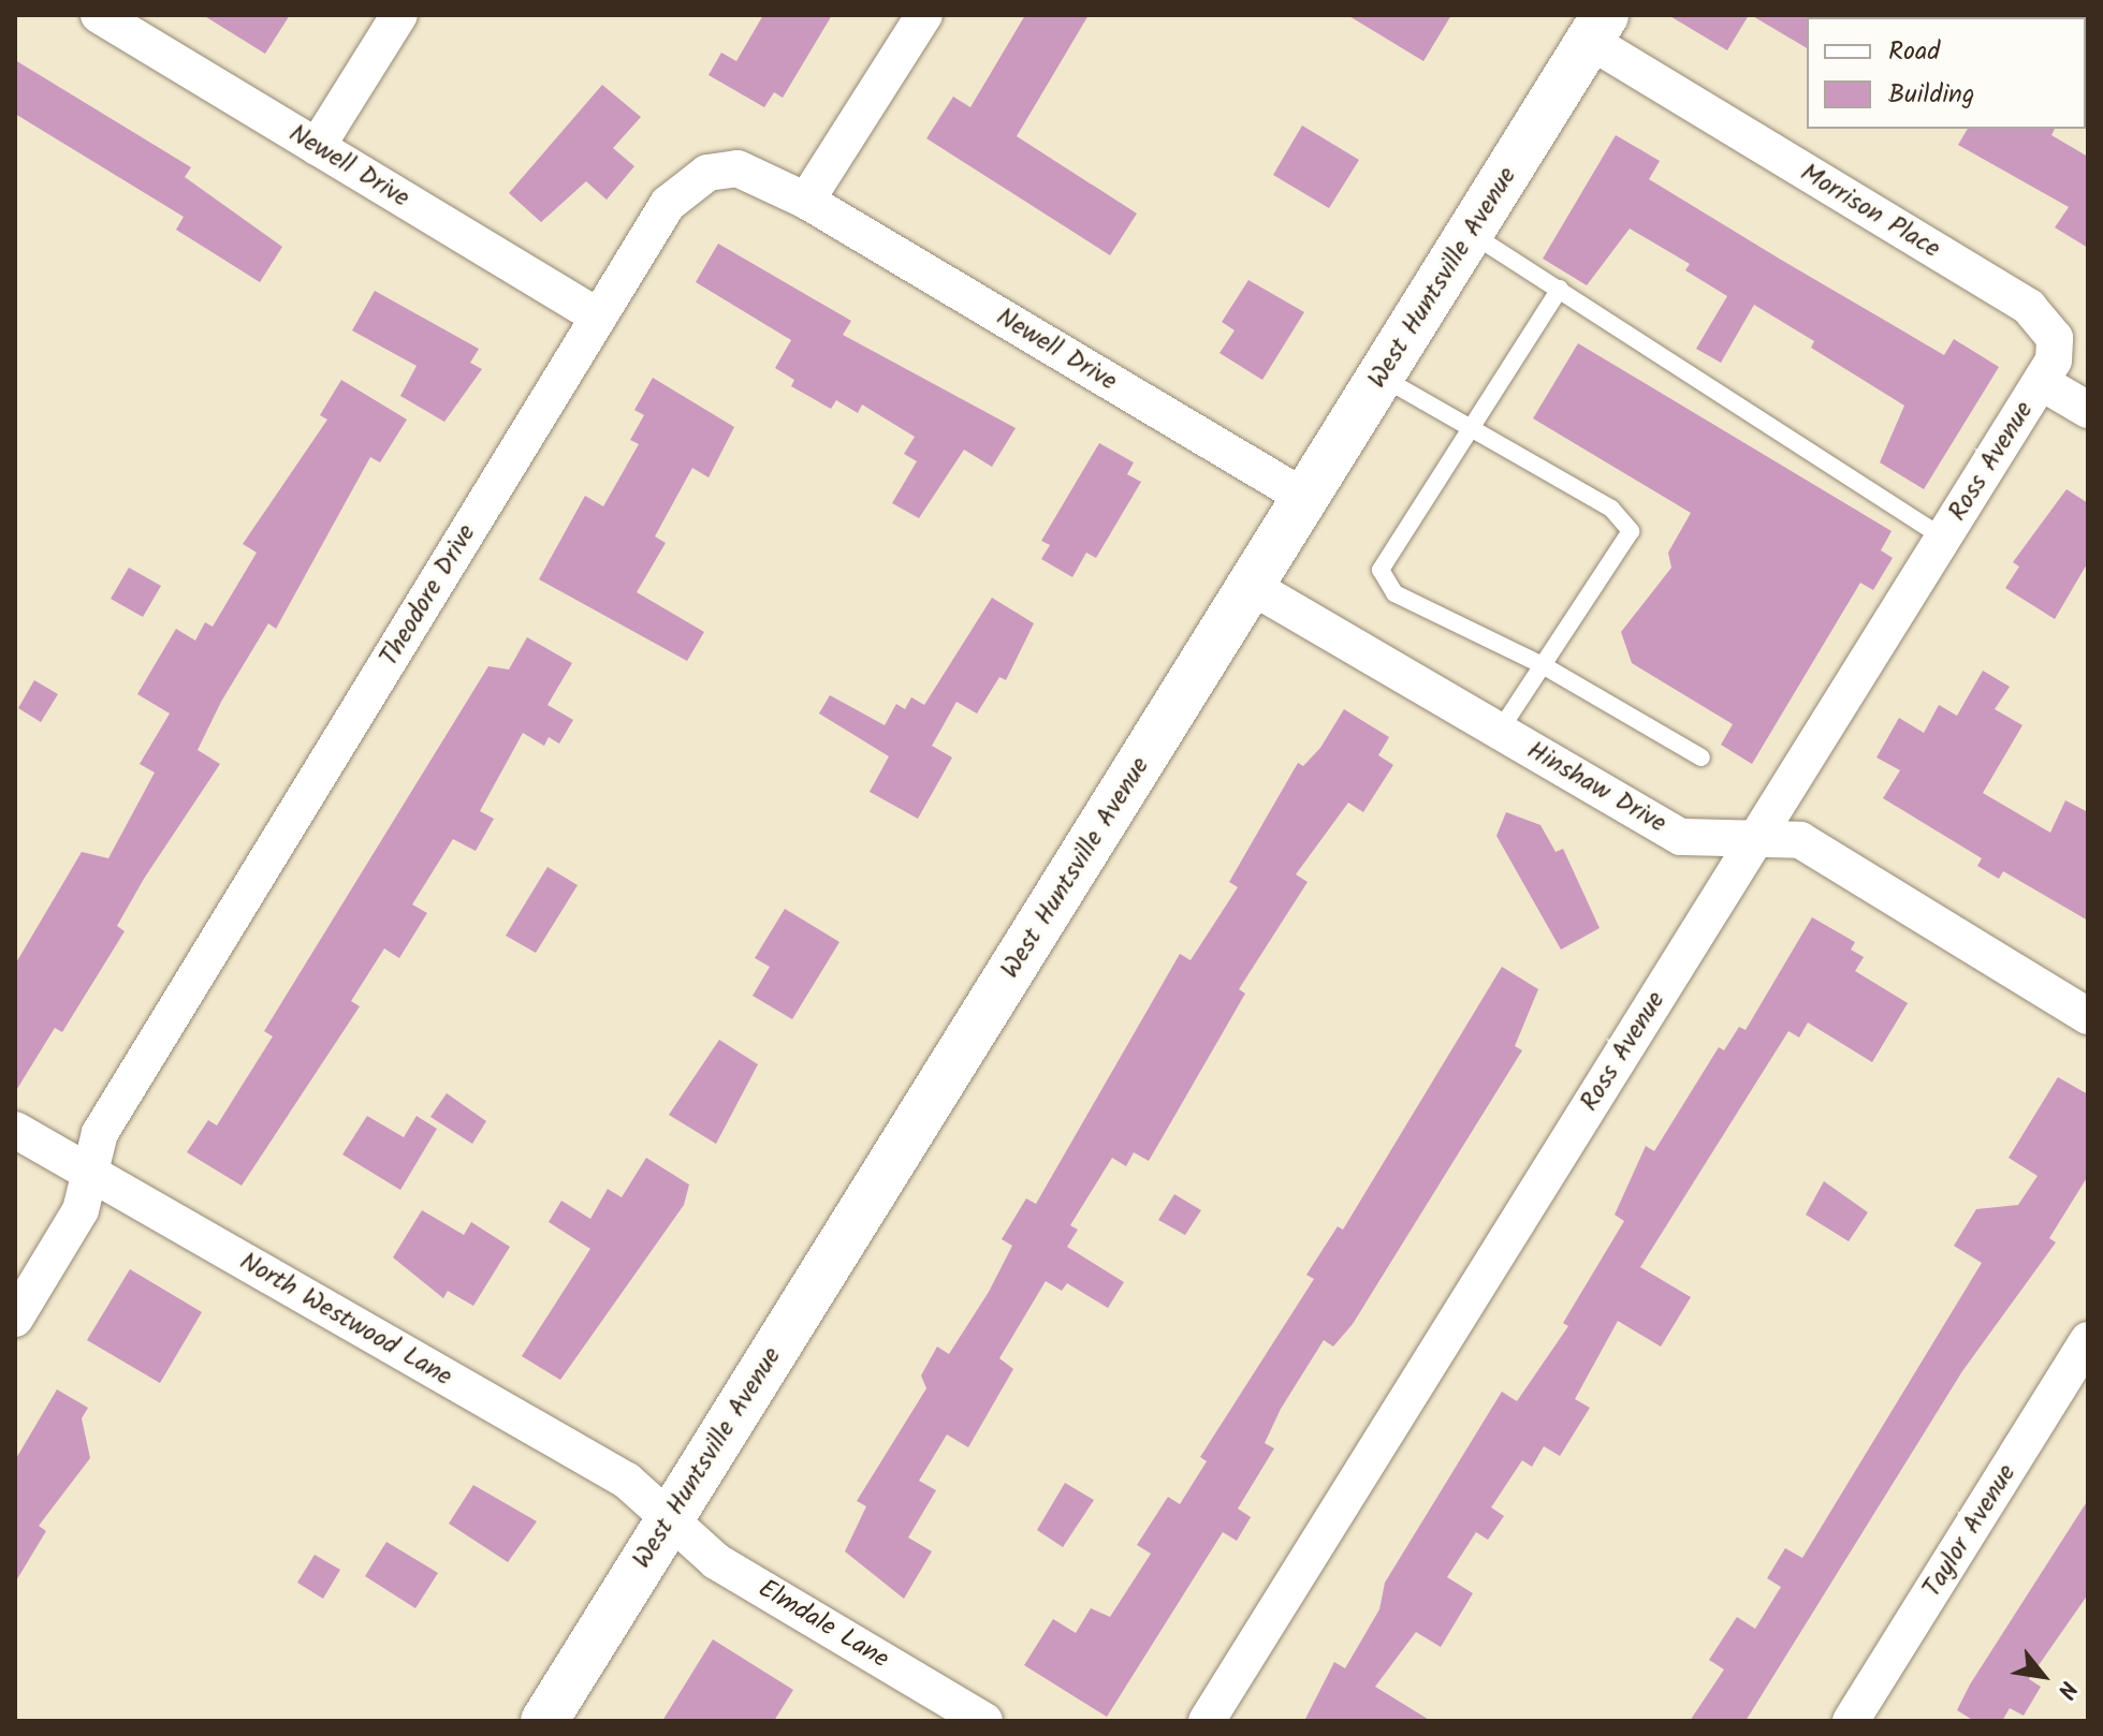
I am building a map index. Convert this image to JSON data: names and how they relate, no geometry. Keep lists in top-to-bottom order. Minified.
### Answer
{"streets":{"main road":["West Huntsville Avenue"],"street":["Newell Drive","Morrison Place","Ross Avenue","Theodore Drive","Hinshaw Drive","North Westwood Lane","Taylor Avenue","Elmdale Lane"]},"crossings":[["Newell Drive","West Huntsville Avenue"],["Newell Drive","Theodore Drive"],["Morrison Place","West Huntsville Avenue"],["Morrison Place","Ross Avenue"],["West Huntsville Avenue","Hinshaw Drive"],["West Huntsville Avenue","North Westwood Lane"],["West Huntsville Avenue","Elmdale Lane"],["Ross Avenue","Hinshaw Drive"],["Theodore Drive","North Westwood Lane"],["North Westwood Lane","Elmdale Lane"]],"legend":["Road","Building"],"north":"bottom right"}
